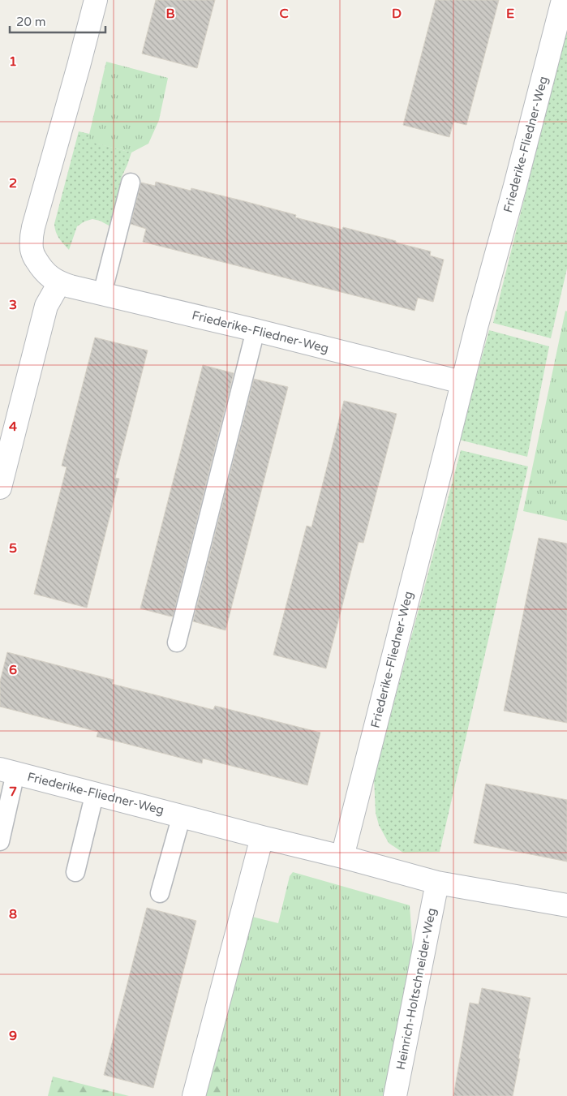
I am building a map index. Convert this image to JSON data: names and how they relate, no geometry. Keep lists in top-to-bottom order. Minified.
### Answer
{"streets":{"street":["Friederike-Fliedner-Weg","Heinrich-Holtschneider-Weg"]},"scale_bar":"20 m","grid":{"columns":["B","C","D","E"],"rows":["1","2","3","4","5","6","7","8","9"]}}
